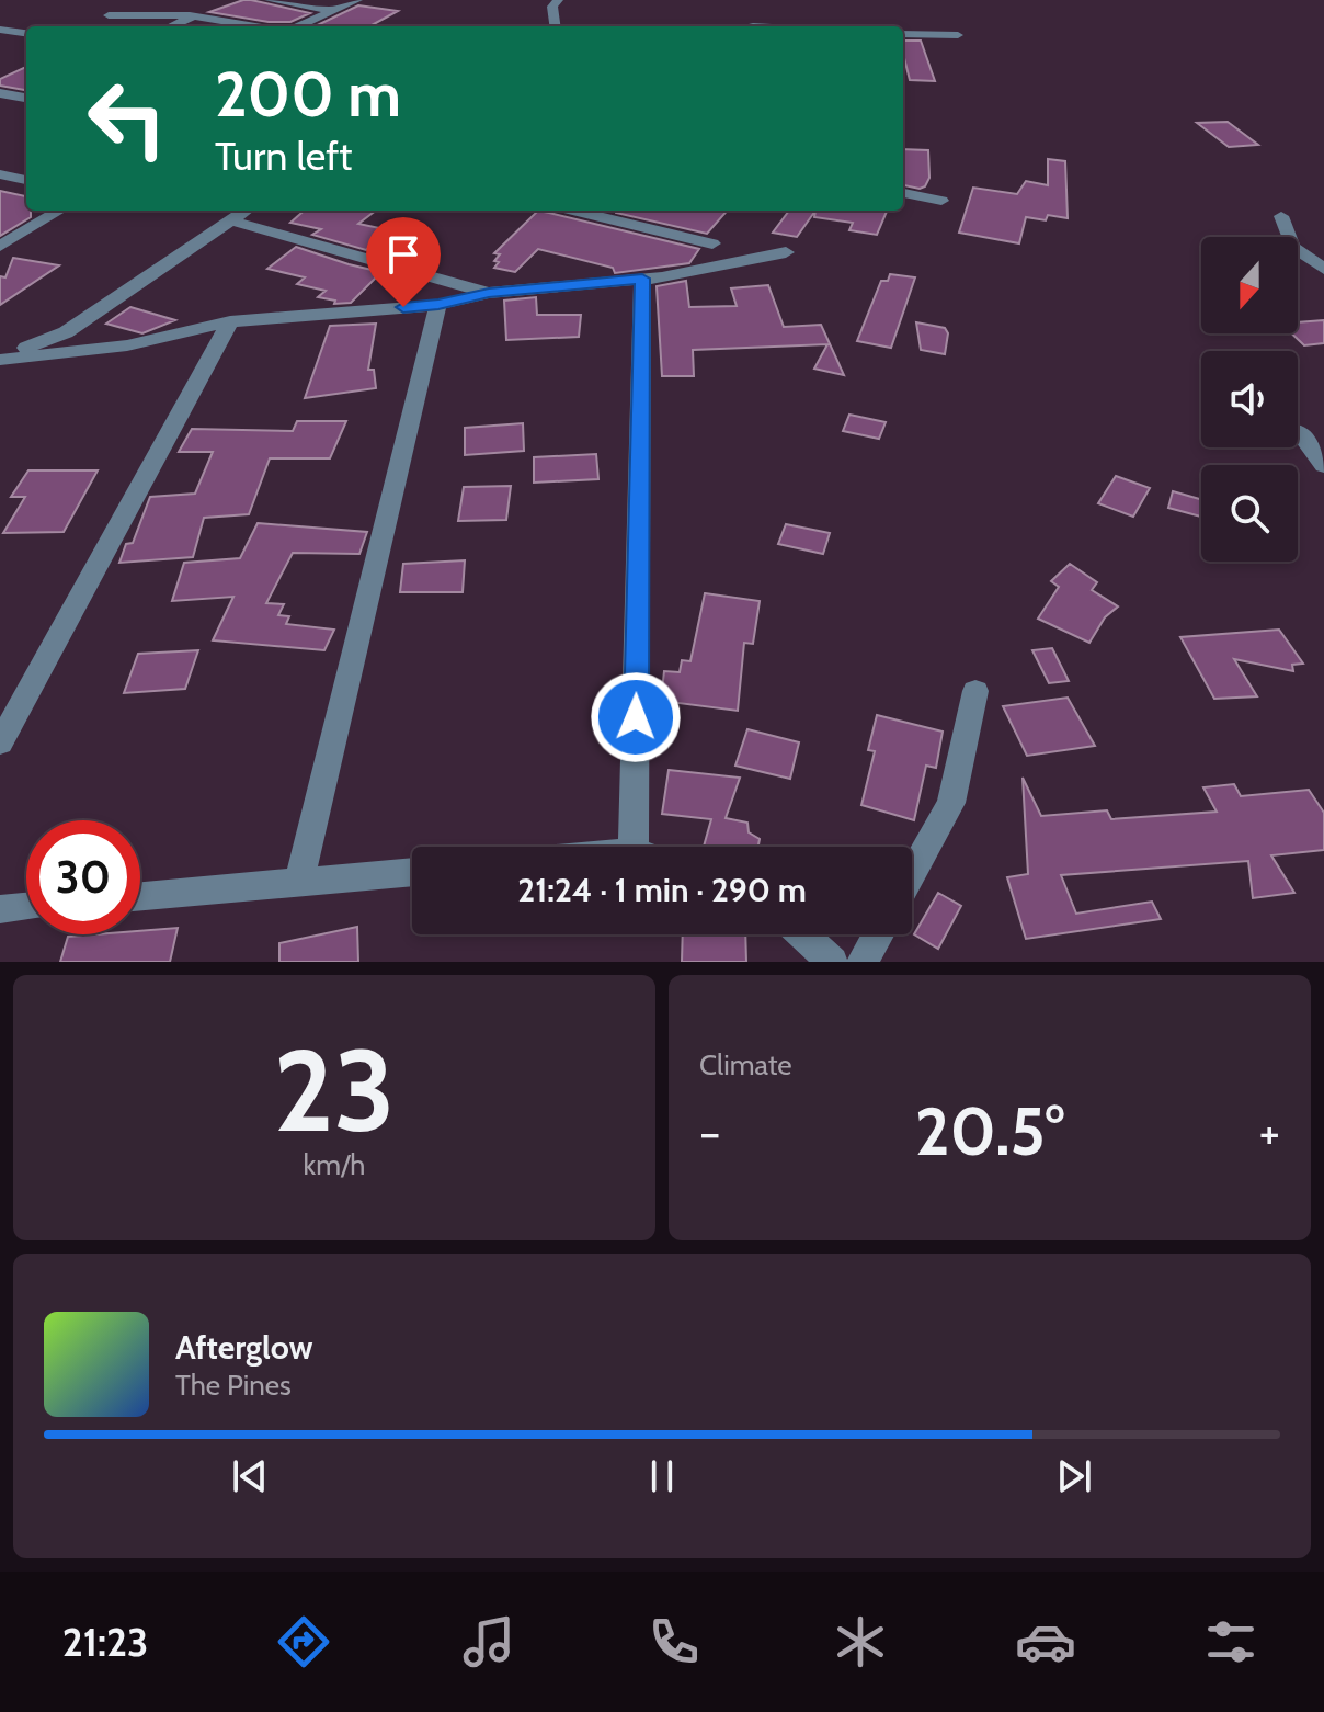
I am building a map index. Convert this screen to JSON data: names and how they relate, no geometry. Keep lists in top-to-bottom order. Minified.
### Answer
{"north":"bottom","page":{"turn":["200 m","Turn left"],"limit":"30","trip":"21:24 · 1 min · 290 m","tile":[["23","km/h"],"Climate"],"heat":["−","20.5°","+"],"song":["Afterglow","The Pines"],"tabs":"21:23"}}
